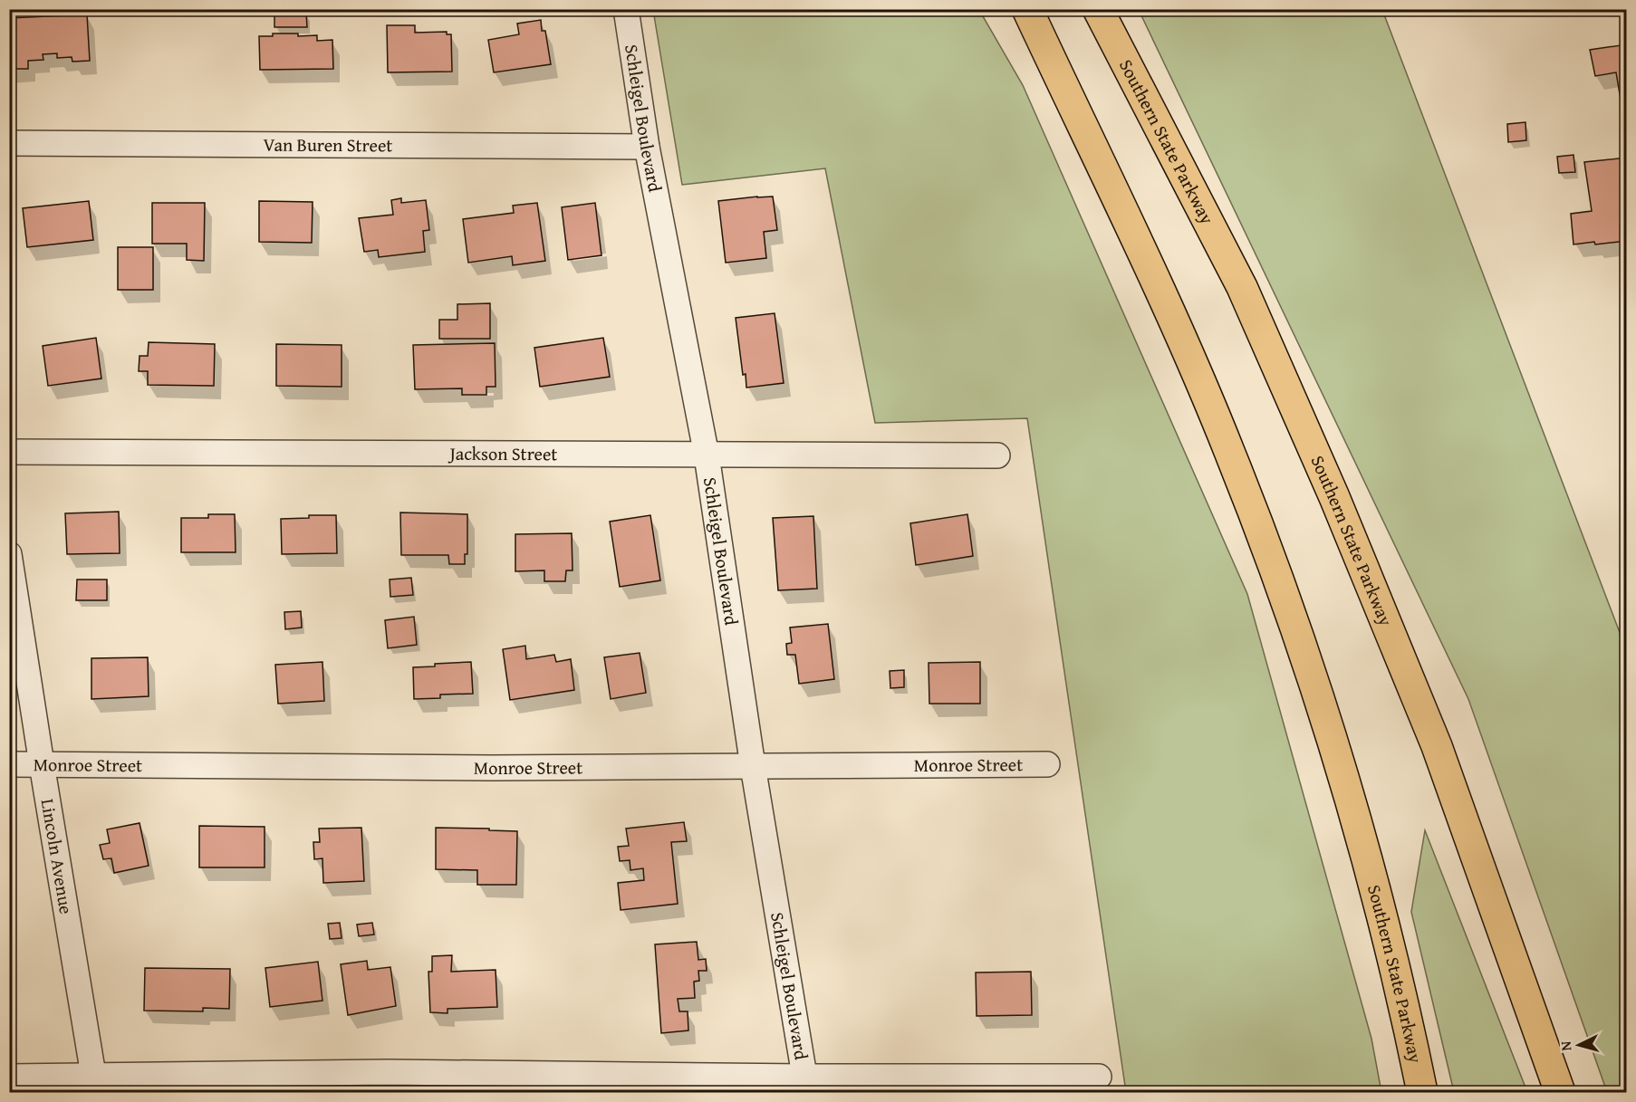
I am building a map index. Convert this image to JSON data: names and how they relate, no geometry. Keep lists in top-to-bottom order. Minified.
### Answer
{"streets":{"highway":["Southern State Parkway"],"street":["Schleigel Boulevard","Van Buren Street","Jackson Street","Monroe Street","Lincoln Avenue"]},"crossings":[["Schleigel Boulevard","Van Buren Street"],["Schleigel Boulevard","Jackson Street"],["Schleigel Boulevard","Monroe Street"],["Monroe Street","Lincoln Avenue"]],"north":"left"}
